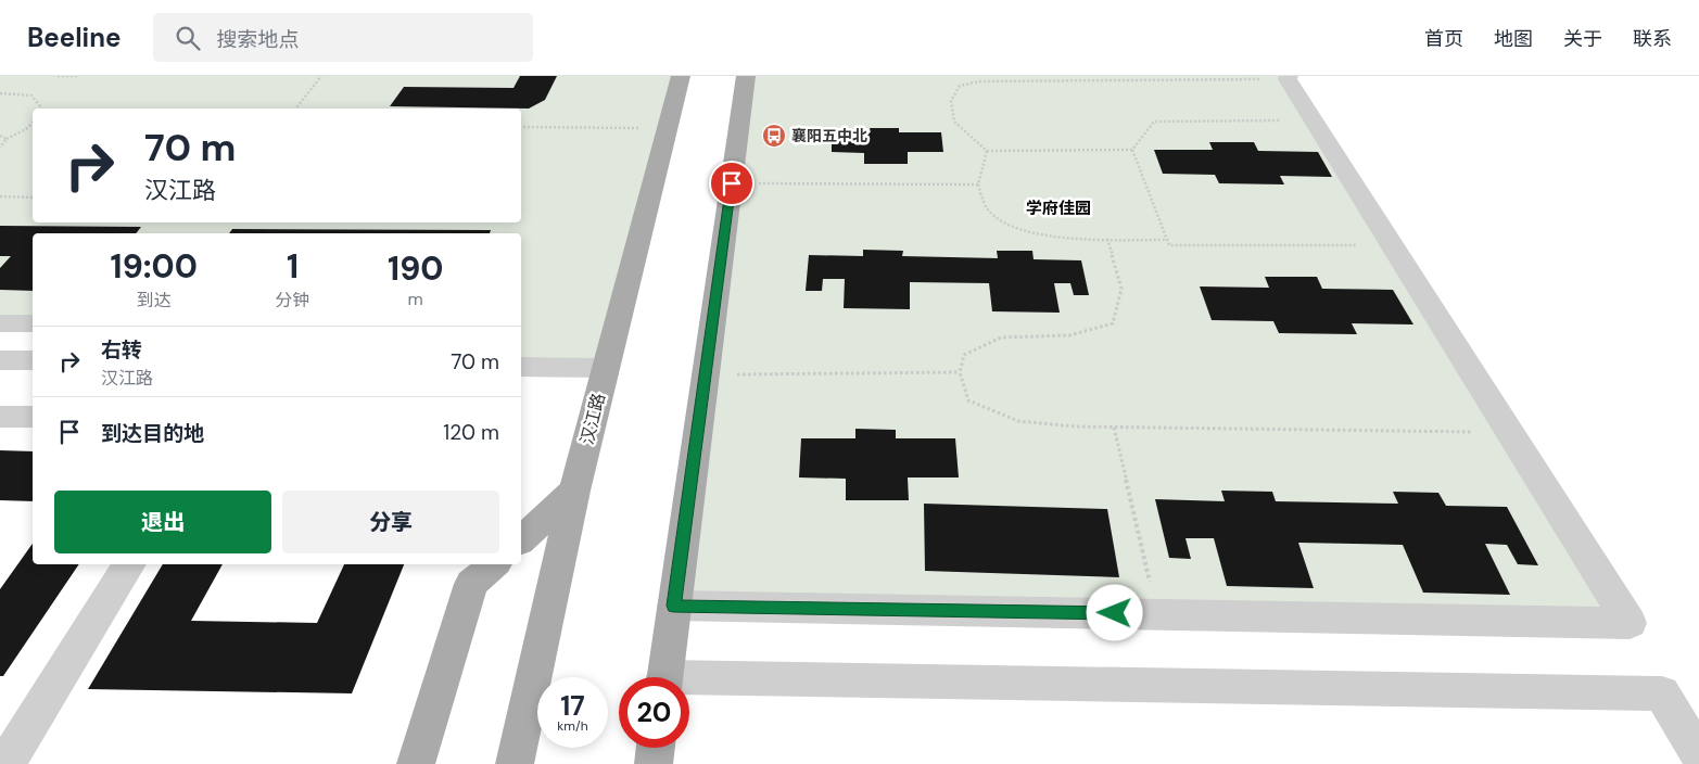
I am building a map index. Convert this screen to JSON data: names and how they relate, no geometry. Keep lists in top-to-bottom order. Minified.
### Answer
{"streets":{"main road":["汉江路"]},"districts":["学府佳园"],"places":{"bus stop":["襄阳五中北"]},"page":{"header":"Beeline","search":"搜索地点","nav":["首页","地图","关于","联系"],"turn":["70 m","汉江路"],"eta":["19:00","到达","1","分钟","190","m"],"list":[{"name":"右转","note":"汉江路","value":"70 m"},{"name":"到达目的地","value":"120 m"}],"buttons":["退出","分享"],"speed":"17 km/h","limit":"20"}}
